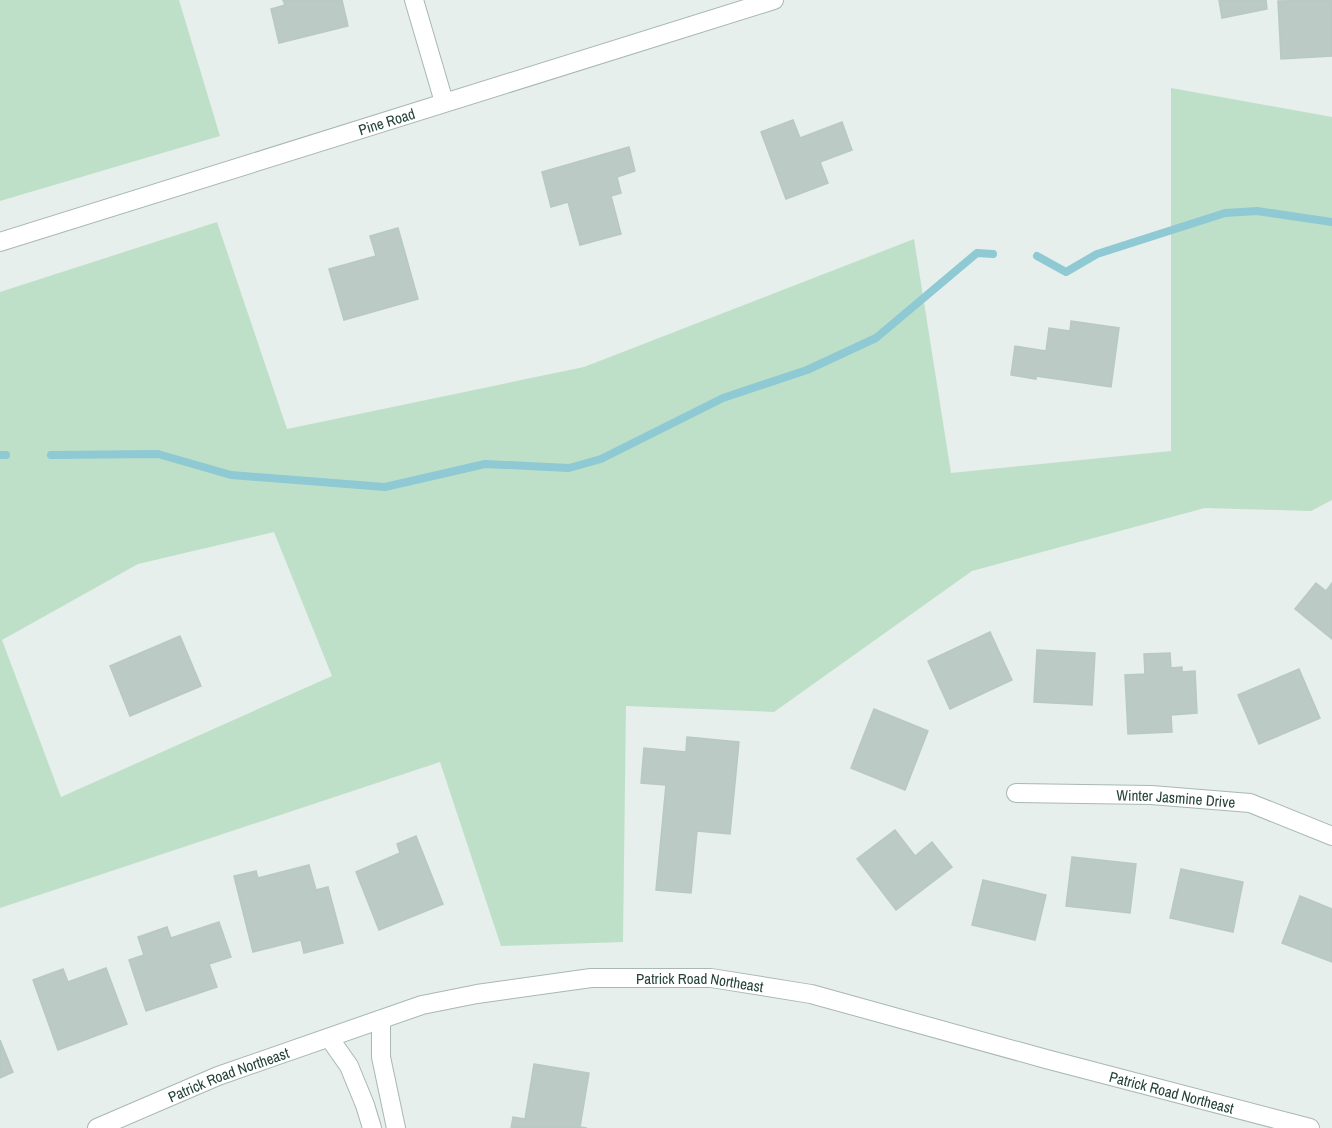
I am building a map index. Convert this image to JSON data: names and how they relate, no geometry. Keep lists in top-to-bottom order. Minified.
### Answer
{"streets":{"street":["Pine Road","Winter Jasmine Drive","Patrick Road Northeast"]}}
